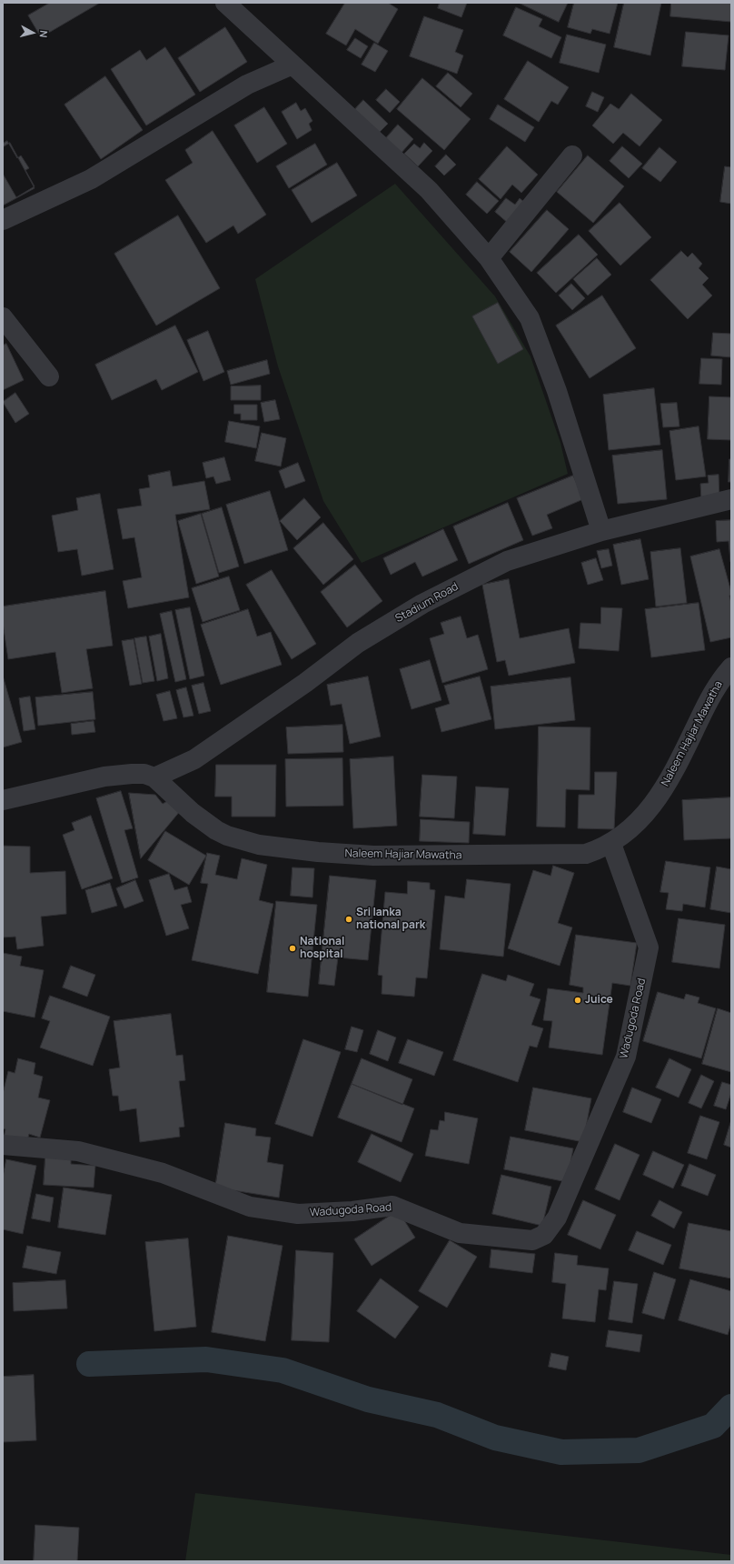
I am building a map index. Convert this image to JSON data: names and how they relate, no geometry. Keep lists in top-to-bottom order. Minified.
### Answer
{"streets":{"street":["Stadium Road","Naleem Hajiar Mawatha","Wadugoda Road"]},"crossings":[["Stadium Road","Naleem Hajiar Mawatha"],["Naleem Hajiar Mawatha","Wadugoda Road"]],"places":["Sri lanka national park","National hospital","Juice"],"north":"right"}
